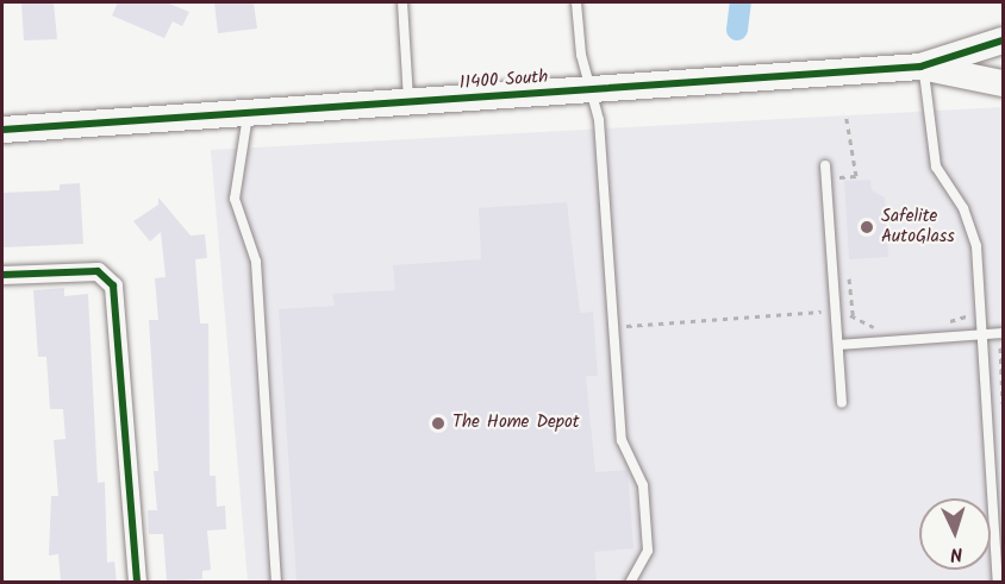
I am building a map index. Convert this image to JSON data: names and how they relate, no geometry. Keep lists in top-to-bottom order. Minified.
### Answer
{"streets":{"main road":["11400 South"]},"places":["Safelite AutoGlass","The Home Depot"],"north":"bottom"}
